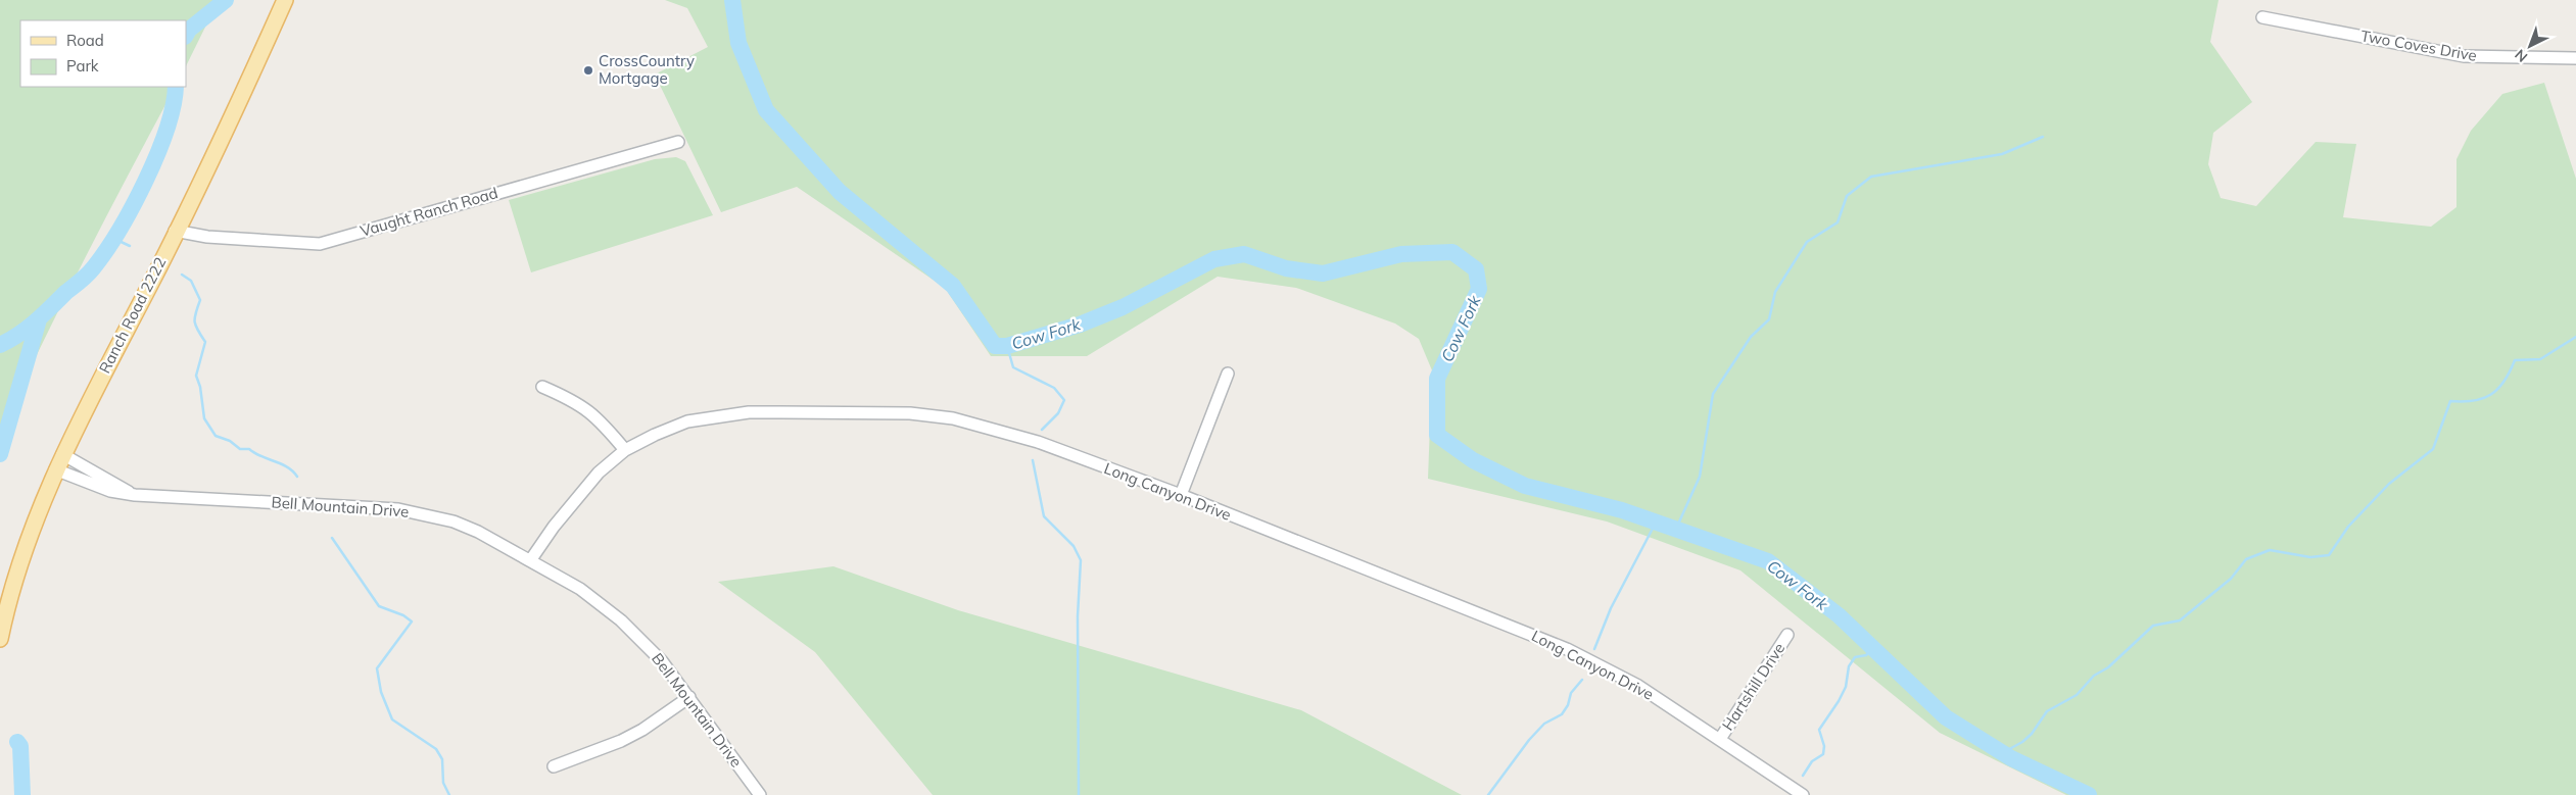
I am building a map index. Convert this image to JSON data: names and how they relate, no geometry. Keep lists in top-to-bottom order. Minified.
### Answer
{"streets":{"main road":["Ranch Road 2222"],"street":["Two Coves Drive","Vaught Ranch Road","Long Canyon Drive","Bell Mountain Drive","Hartshill Drive"]},"crossings":[["Vaught Ranch Road","Ranch Road 2222"],["Ranch Road 2222","Bell Mountain Drive"],["Long Canyon Drive","Bell Mountain Drive"],["Long Canyon Drive","Hartshill Drive"]],"water":["Cow Fork"],"places":["CrossCountry Mortgage"],"legend":["Road","Park"],"north":"bottom left"}
